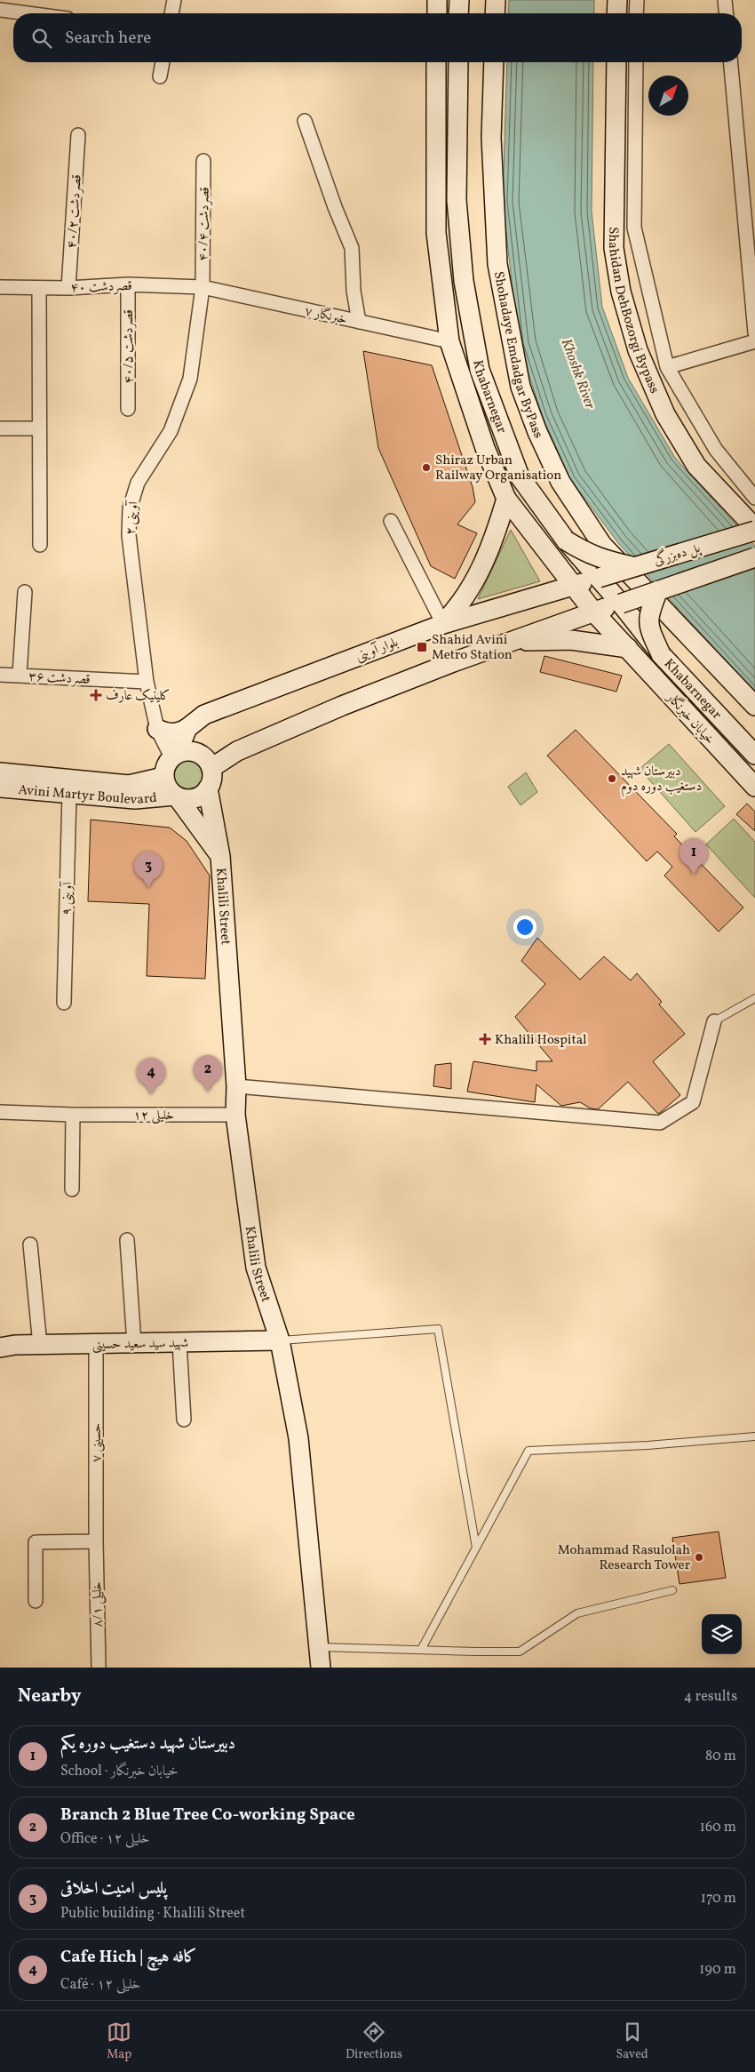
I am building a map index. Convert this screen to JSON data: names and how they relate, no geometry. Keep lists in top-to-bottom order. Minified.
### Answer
{"streets":{"main road":["Shahidan DehBozorgi Bypass","Shohadaye Emdadgar ByPass","Khabarnegar","پل ده‌بزرگی","بلوار آوینی","خیابان خبرنگار","Avini Martyr Boulevard","Khalili Street","شهید سید سعید حسینی"],"street":["۴۰/۲ قصردشت","۴۰/۴ قصردشت","۴۰ قصردشت","۷ خبرنگار","۴۰/۵ قصردشت","۲ آوینی","۳۶ قصردشت","۹ آوینی","۱۲ خلیلی","۷ حسینی","۸/۱ خلیلی"]},"crossings":[["۴۰/۲ قصردشت","۴۰ قصردشت"],["۴۰/۴ قصردشت","۴۰ قصردشت"],["۴۰/۴ قصردشت","۷ خبرنگار"],["۴۰/۴ قصردشت","۲ آوینی"],["۴۰ قصردشت","۷ خبرنگار"],["۴۰ قصردشت","۴۰/۵ قصردشت"],["۴۰ قصردشت","۲ آوینی"],["Shahidan DehBozorgi Bypass","پل ده‌بزرگی"],["۷ خبرنگار","Khabarnegar"],["۷ خبرنگار","۲ آوینی"],["Khabarnegar","پل ده‌بزرگی"],["Khabarnegar","بلوار آوینی"],["Khabarnegar","خیابان خبرنگار"],["۲ آوینی","بلوار آوینی"],["۲ آوینی","۳۶ قصردشت"],["۲ آوینی","Avini Martyr Boulevard"],["۲ آوینی","Khalili Street"],["پل ده‌بزرگی","بلوار آوینی"],["بلوار آوینی","Avini Martyr Boulevard"],["بلوار آوینی","Khalili Street"],["Avini Martyr Boulevard","۹ آوینی"],["Avini Martyr Boulevard","Khalili Street"],["Khalili Street","۱۲ خلیلی"],["Khalili Street","شهید سید سعید حسینی"],["شهید سید سعید حسینی","۷ حسینی"],["۷ حسینی","۸/۱ خلیلی"]],"water":["Khoshk River"],"places":{"other":["Shiraz Urban Railway Organisation","دبیرستان شهید دستغیب دوره دوم","Mohammad Rasulolah Research Tower"],"transit":["Shahid Avini Metro Station"],"health":["کلینیک عارف","Khalili Hospital"]},"north":"top right","page":{"search":"Search here","pins":["1","3","2","4"],"heading":["Nearby","4 results"],"list":[{"mark":"1","name":"دبیرستان شهید دستغیب دوره یکم","note":"School · خیابان خبرنگار","value":"80 m"},{"mark":"2","name":"Branch 2 Blue Tree Co-working Space","note":"Office · ۱۲ خلیلی","value":"160 m"},{"mark":"3","name":"پلیس امنیت اخلاقی","note":"Public building · Khalili Street","value":"170 m"},{"mark":"4","name":"Cafe Hich | کافه هیچ","note":"Café · ۱۲ خلیلی","value":"190 m"}],"nav":["Map","Directions","Saved"]}}
